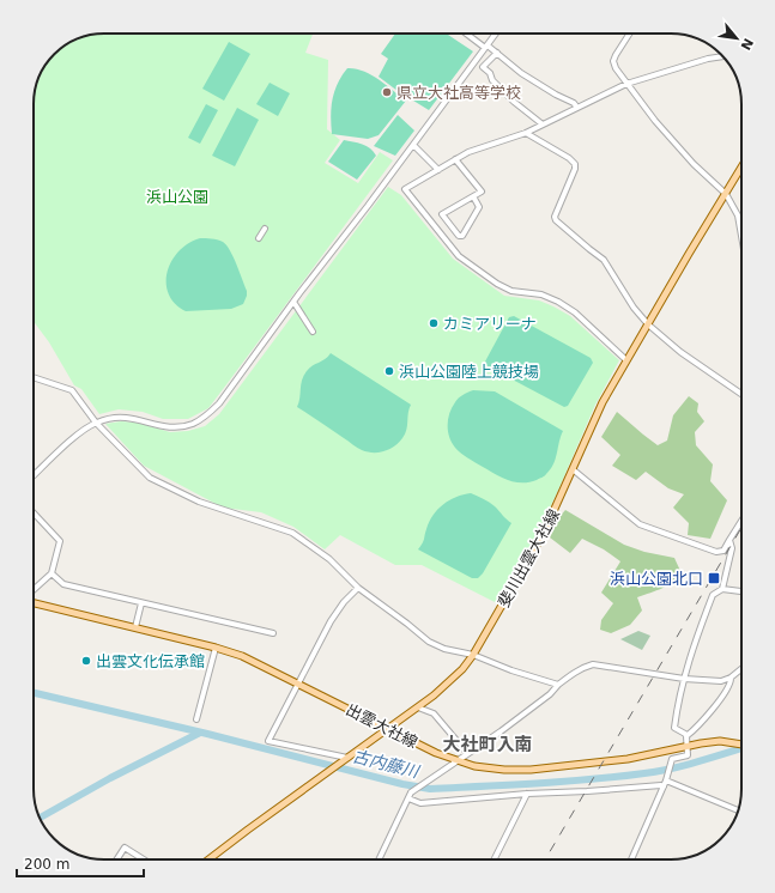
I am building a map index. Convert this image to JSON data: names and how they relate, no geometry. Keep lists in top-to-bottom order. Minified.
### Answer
{"streets":{"main road":["斐川出雲大社線","出雲大社線"]},"crossings":[["斐川出雲大社線","出雲大社線"]],"districts":["大社町入南"],"water":["古内藤川"],"parks":["浜山公園"],"places":{"other":["県立大社高等学校","カミアリーナ","浜山公園陸上競技場","出雲文化伝承館"],"transit":["浜山公園北口"]},"scale_bar":"200 m","north":"bottom right"}
